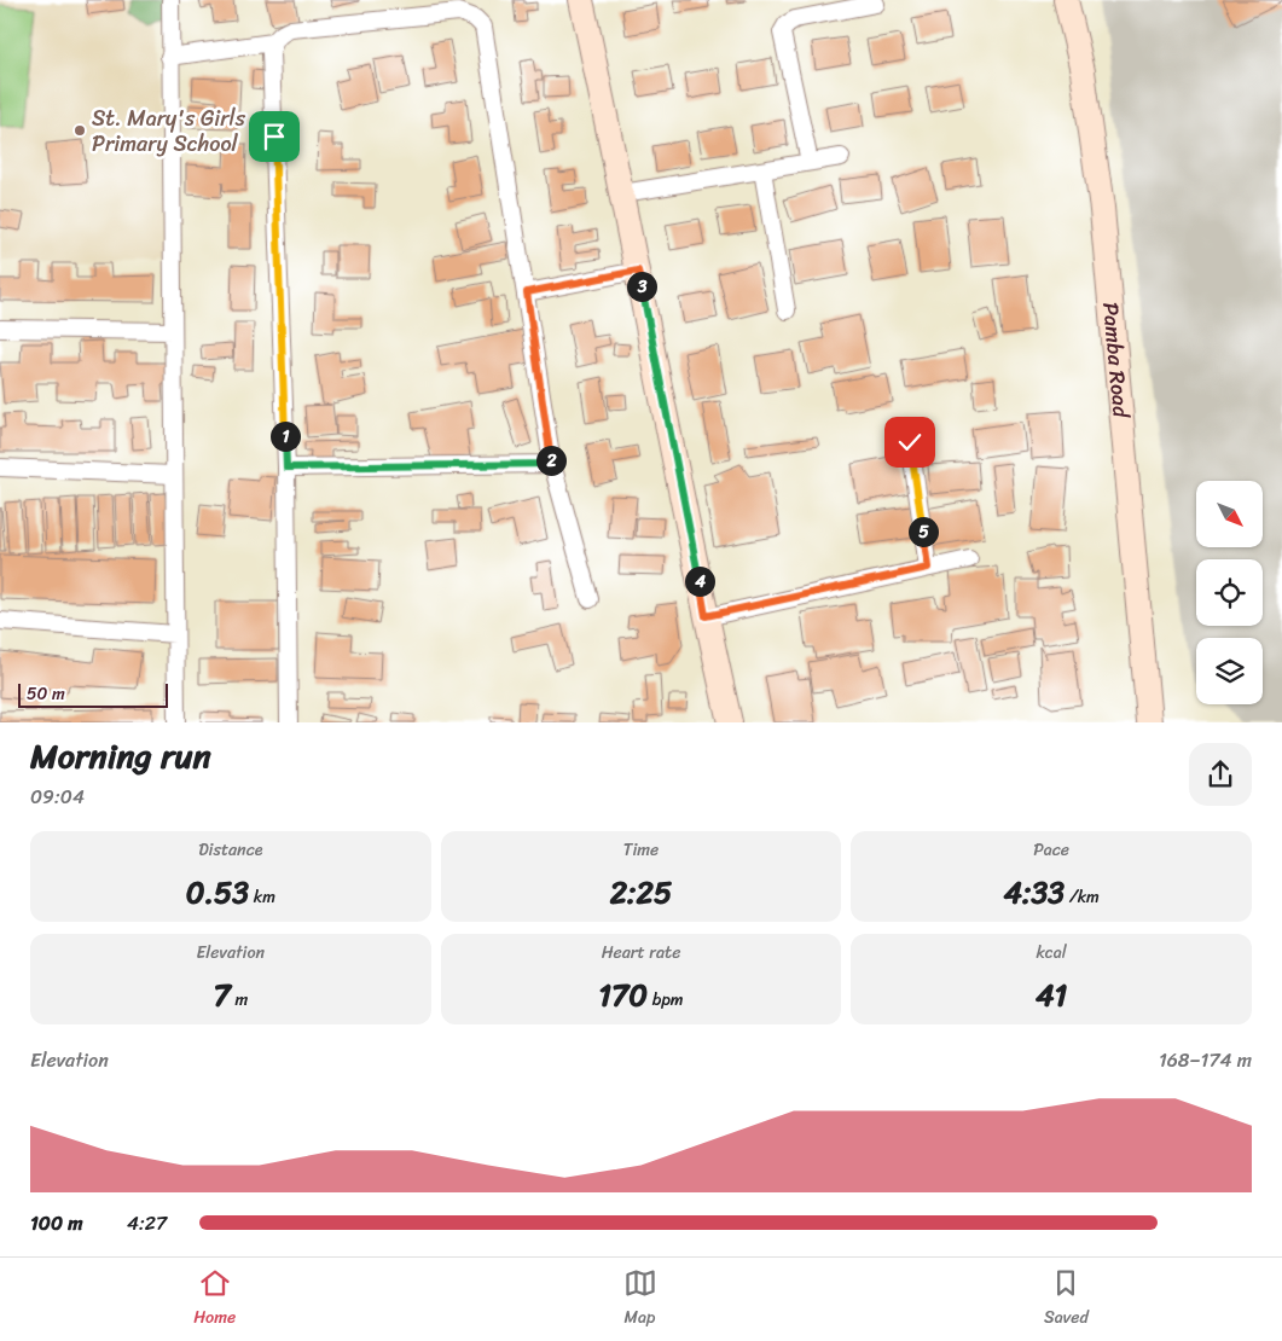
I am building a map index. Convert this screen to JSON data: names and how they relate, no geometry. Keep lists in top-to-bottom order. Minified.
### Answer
{"streets":{"street":["Pamba Road"]},"places":["St. Mary's Girls Primary School"],"scale_bar":"50 m","north":"bottom right","page":{"pins":["3","1","2","5","4"],"scale":"50 m","heading":["Morning run","09:04"],"stats":[["Distance","0.53 km"],["Time","2:25"],["Pace","4:33 /km"],["Elevation","7 m"],["Heart rate","170 bpm"],["kcal","41"]],"chart":["Elevation","168–174 m"],"list":[{"name":"100 m","note":"4:27"}],"tabs":["Home","Map","Saved"]}}
